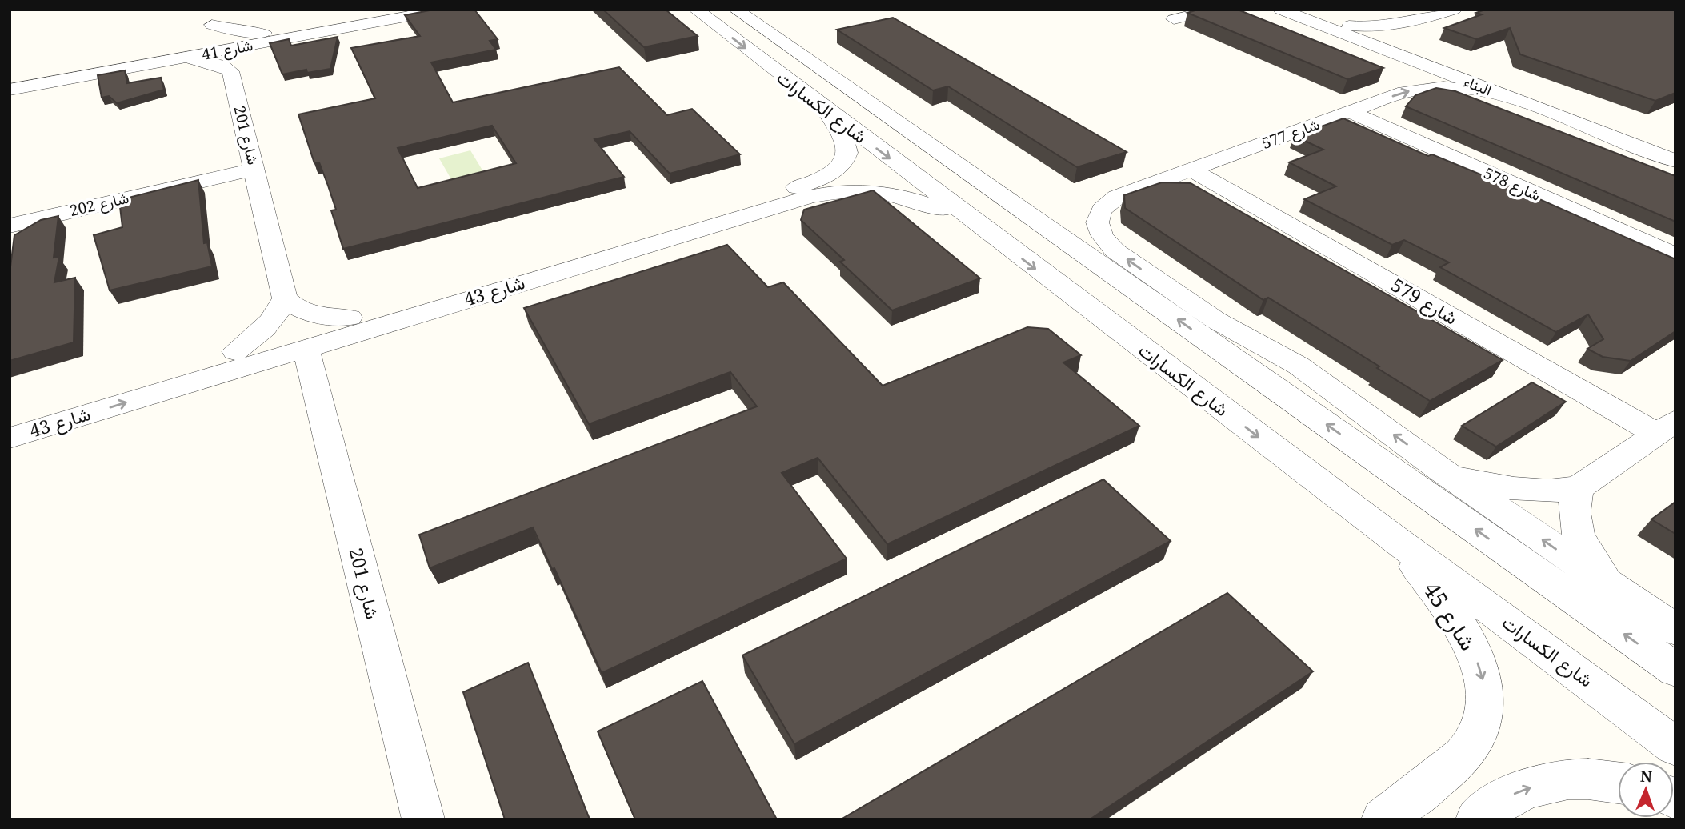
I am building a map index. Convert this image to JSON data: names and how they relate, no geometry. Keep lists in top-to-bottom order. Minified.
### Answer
{"streets":{"street":["شارع 41","البناء","شارع الكسارات","شارع 577","شارع 201","شارع 578","شارع 202","شارع 43","شارع 579","شارع 45"]},"crossings":[["البناء","شارع 577"],["شارع الكسارات","شارع 43"],["شارع الكسارات","شارع 45"],["شارع 577","شارع 578"],["شارع 577","شارع 579"],["شارع 201","شارع 202"],["شارع 201","شارع 43"]],"one_way":["شارع 45"],"north":"top"}
